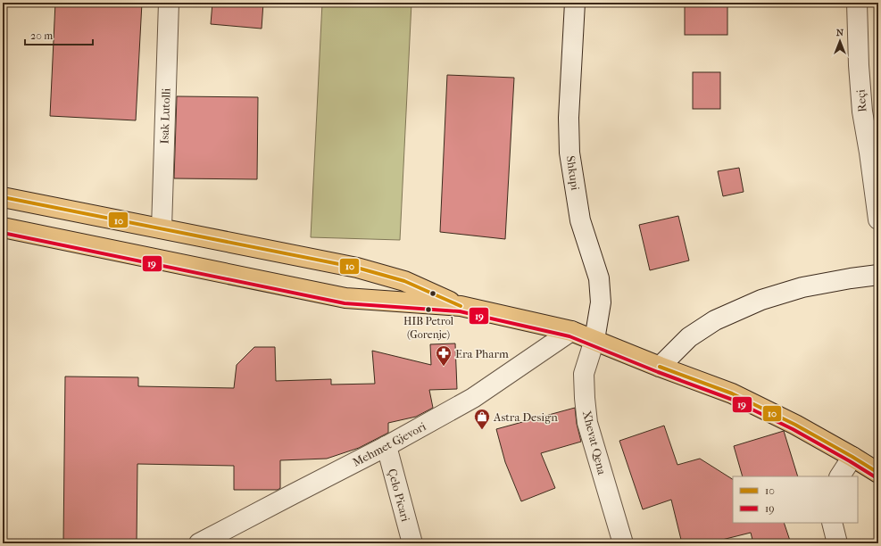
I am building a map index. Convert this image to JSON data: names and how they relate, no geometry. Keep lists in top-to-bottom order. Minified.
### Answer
{"streets":{"street":["Reçi","Isak Lutolli","Shkupi","Xhevat Qena","Mehmet Gjevori","Çelo Picari"]},"crossings":[["Shkupi","Xhevat Qena"],["Mehmet Gjevori","Çelo Picari"]],"places":{"other":["HIB Petrol (Gorenje)"],"pharmacy":["Era Pharm"],"shop":["Astra Design"]},"lines":["transit line 10","transit line 19"],"legend":["10","19"],"scale_bar":"20 m","north":"top"}
